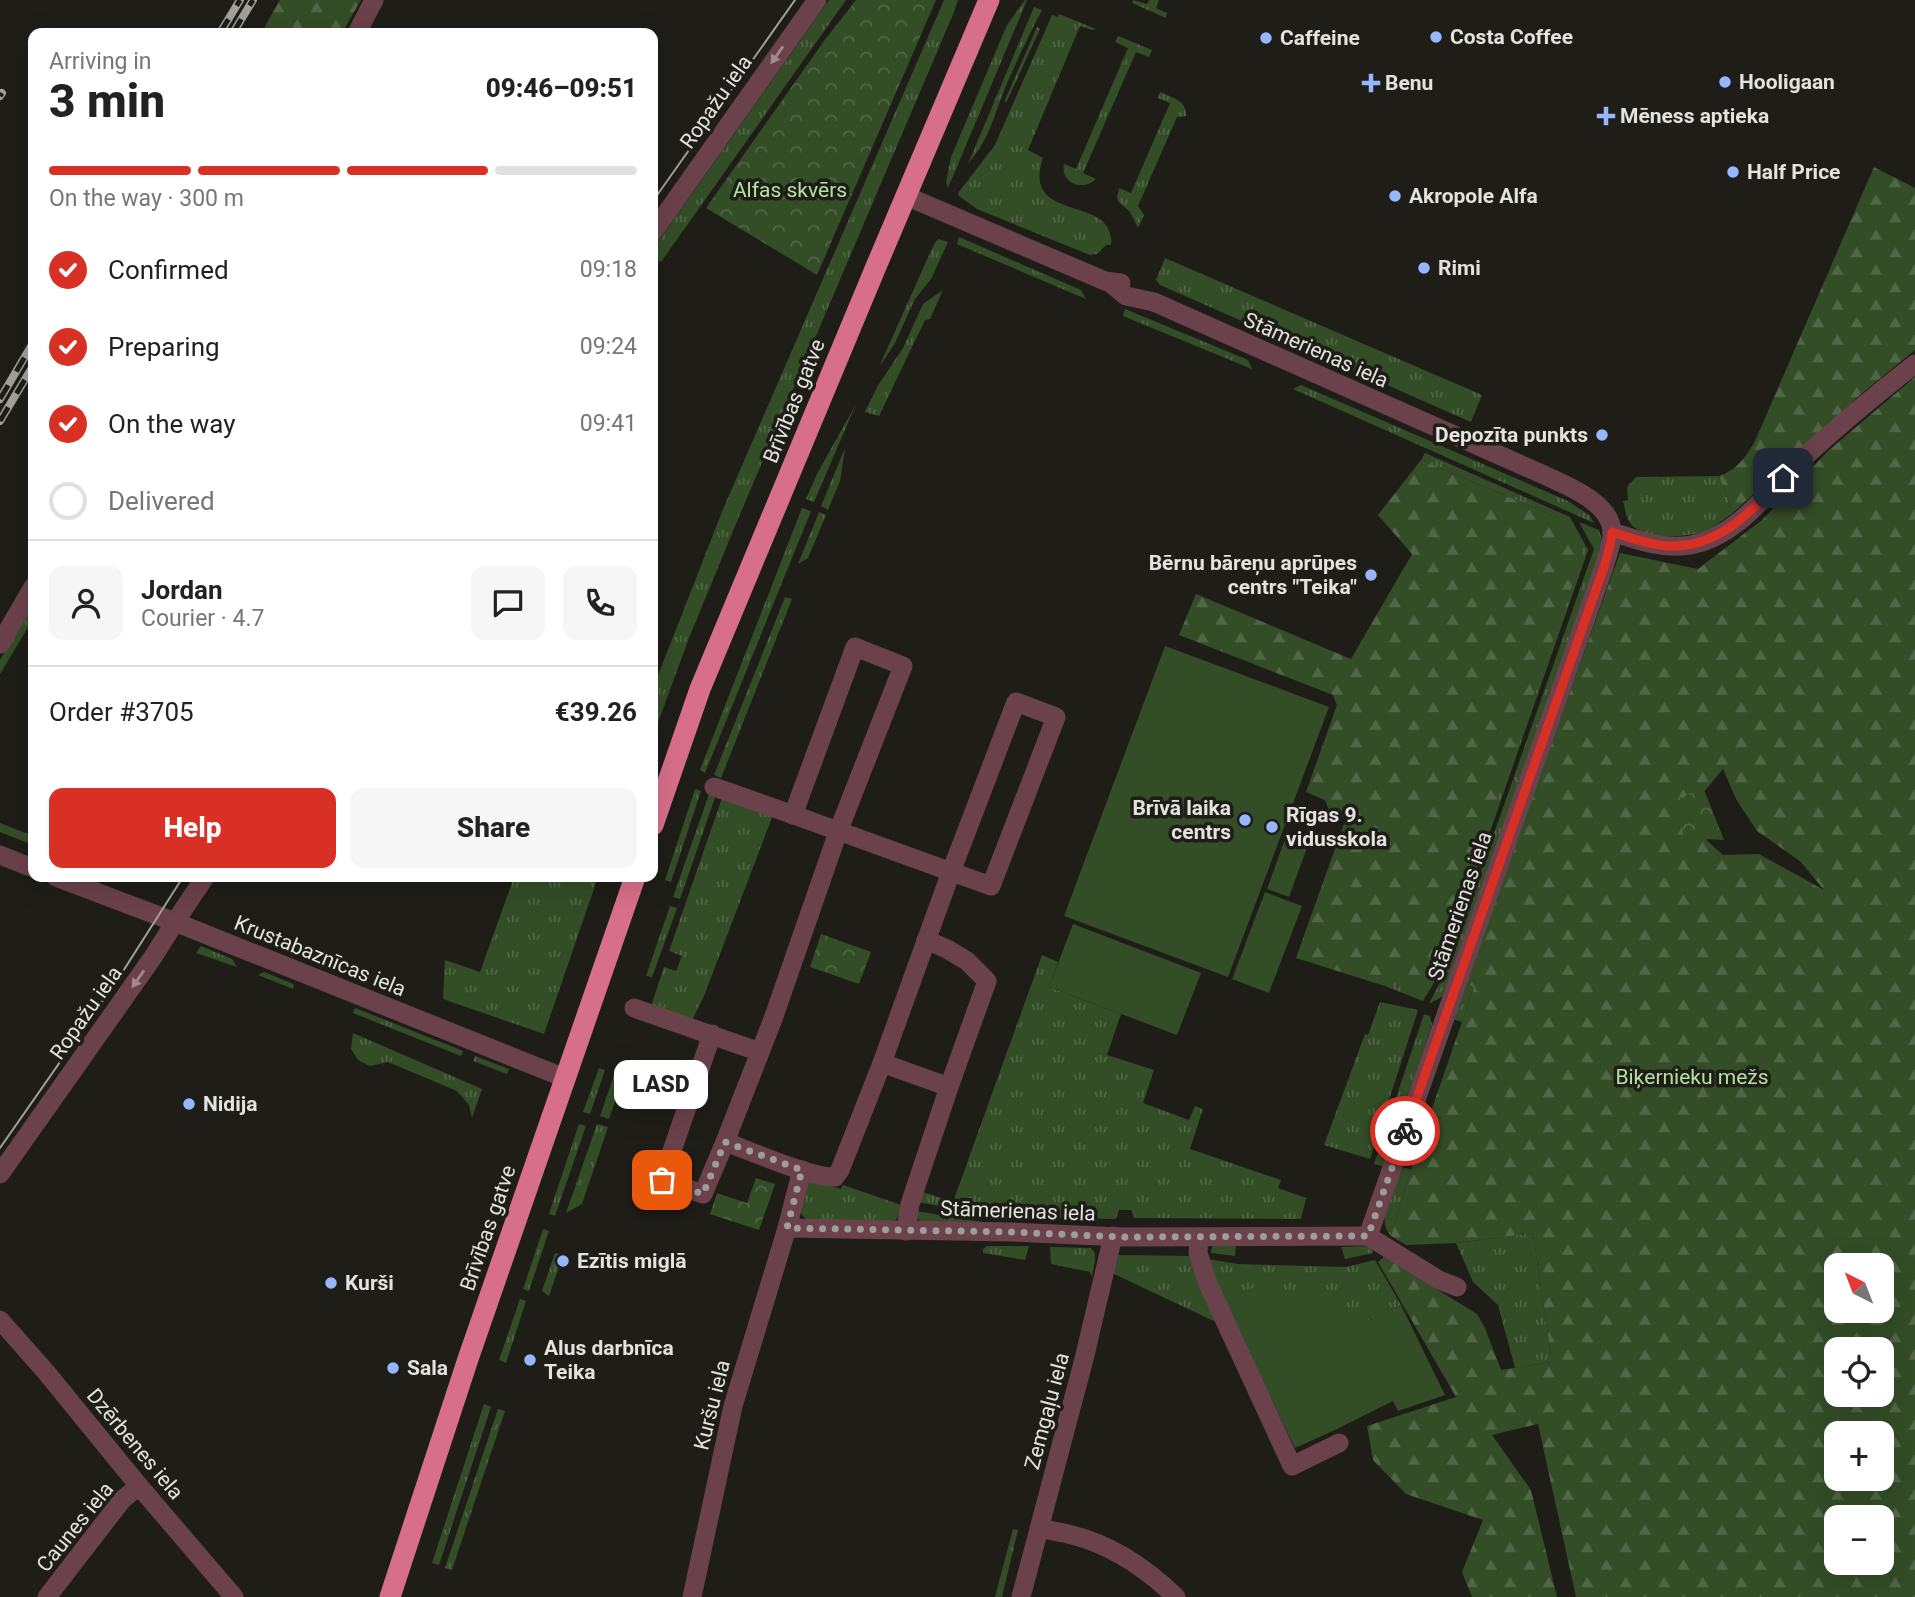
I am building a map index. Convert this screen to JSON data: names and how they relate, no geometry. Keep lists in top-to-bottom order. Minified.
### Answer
{"streets":{"highway":["Brīvības gatve"],"street":["Ropažu iela","Stāmerienas iela","Krustabaznīcas iela","Kuršu iela","Zemgaļu iela","Dzērbenes iela","Caunes iela"]},"crossings":[["Ropažu iela","Krustabaznīcas iela"],["Stāmerienas iela","Brīvības gatve"],["Stāmerienas iela","Kuršu iela"],["Stāmerienas iela","Zemgaļu iela"],["Brīvības gatve","Krustabaznīcas iela"],["Dzērbenes iela","Caunes iela"]],"one_way":["Ropažu iela"],"parks":["Alfas skvērs","Biķernieku mežs"],"places":{"other":["Costa Coffee","Caffeine","Hooligaan","Half Price","Akropole Alfa","Rimi","Depozīta punkts","Bērnu bāreņu aprūpes centrs \"Teika\"","Brīvā laika centrs","Rīgas 9. vidusskola","Nidija","LASD","Ezītis miglā","Kurši","Alus darbnīca Teika","Sala"],"health":["Benu","Mēness aptieka"]},"north":"top left","page":{"heading":["3 min","Arriving in","09:46–09:51"],"panel":["Jordan","Courier · 4.7","Order #3705","€39.26"],"bar":"On the way · 300 m","list":[["Confirmed","09:18"],["Preparing","09:24"],["On the way","09:41"],"Delivered"],"buttons":["Help","Share"],"bubble":"LASD","map_buttons":["+","−"]}}
